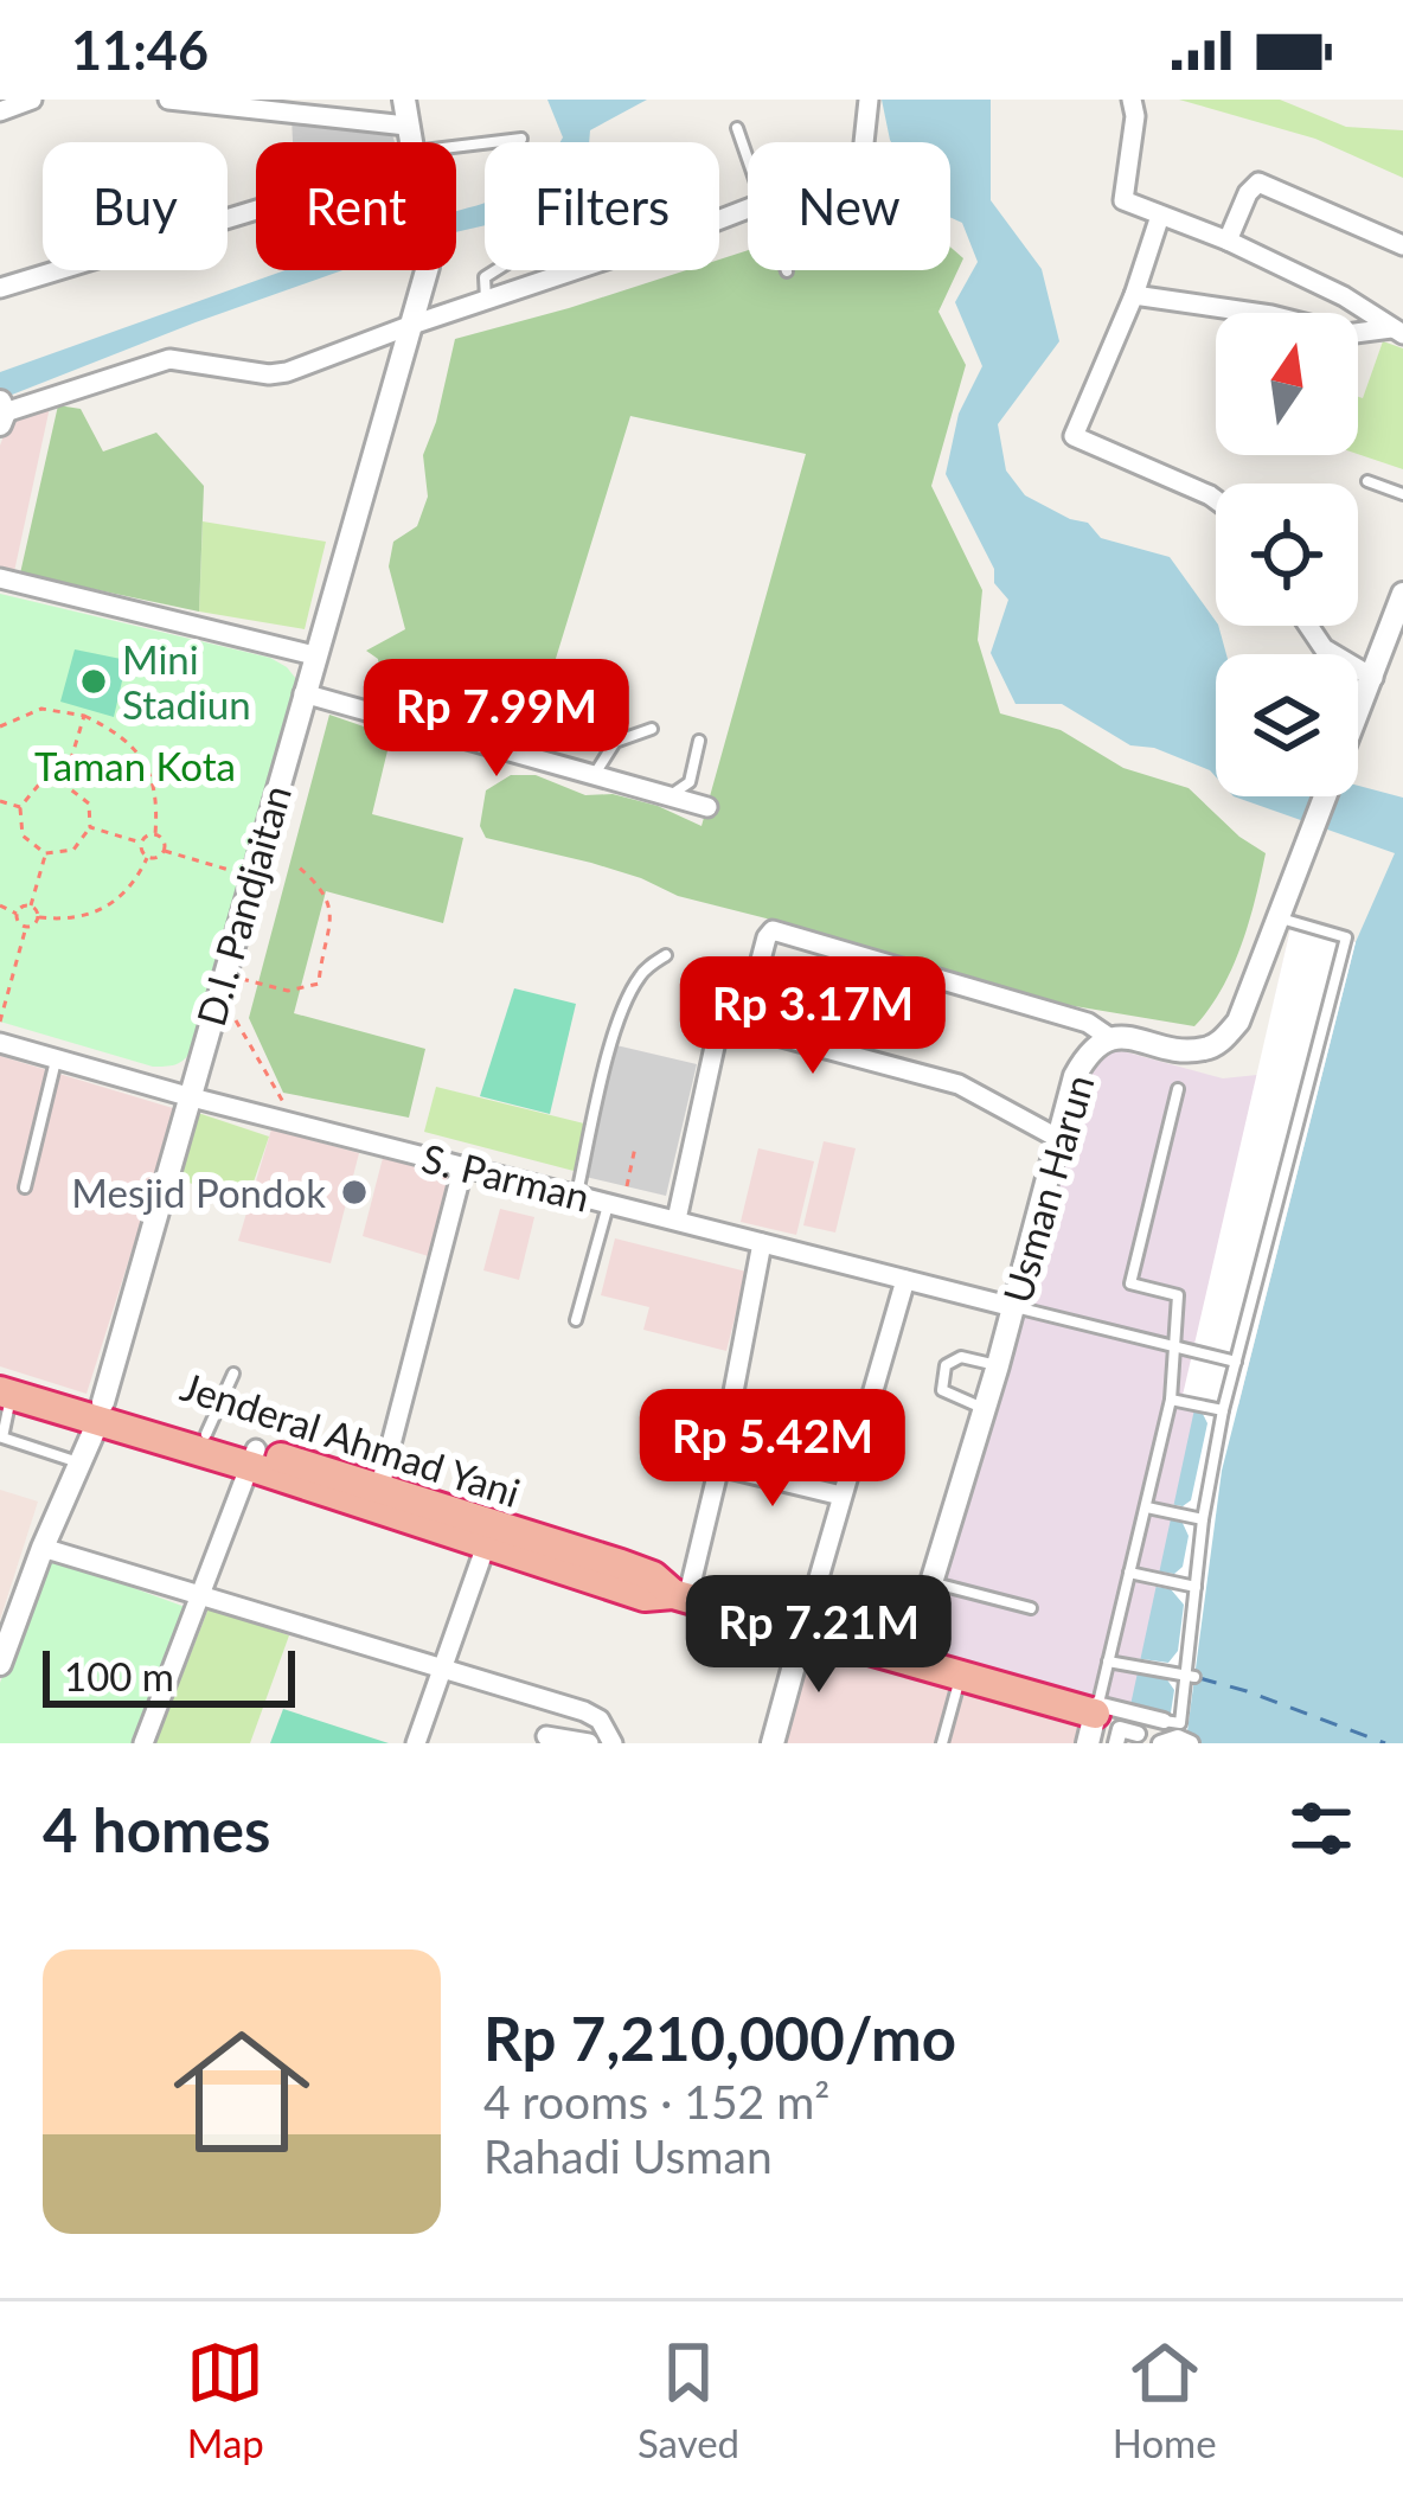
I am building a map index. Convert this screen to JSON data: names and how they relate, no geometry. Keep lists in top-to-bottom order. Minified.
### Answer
{"streets":{"highway":["Jenderal Ahmad Yani"],"street":["D.I. Pandjaitan","S. Parman","Usman Harun"]},"crossings":[["D.I. Pandjaitan","S. Parman"],["D.I. Pandjaitan","Jenderal Ahmad Yani"],["S. Parman","Usman Harun"],["Usman Harun","Jenderal Ahmad Yani"]],"parks":["Taman Kota"],"places":["Mini Stadiun","Mesjid Pondok"],"scale_bar":"100 m","north":"top","page":{"status":"11:46","chip":["Buy","Rent","Filters","New"],"price":["Rp 7.99M","Rp 3.17M","Rp 5.42M","Rp 7.21M"],"scale":"100 m","heading":"4 homes","list":[{"name":"Rp 7,210,000/mo","note":"4 rooms · 152 m² · Rahadi Usman"}],"tabs":["Map","Saved","Home"]}}
